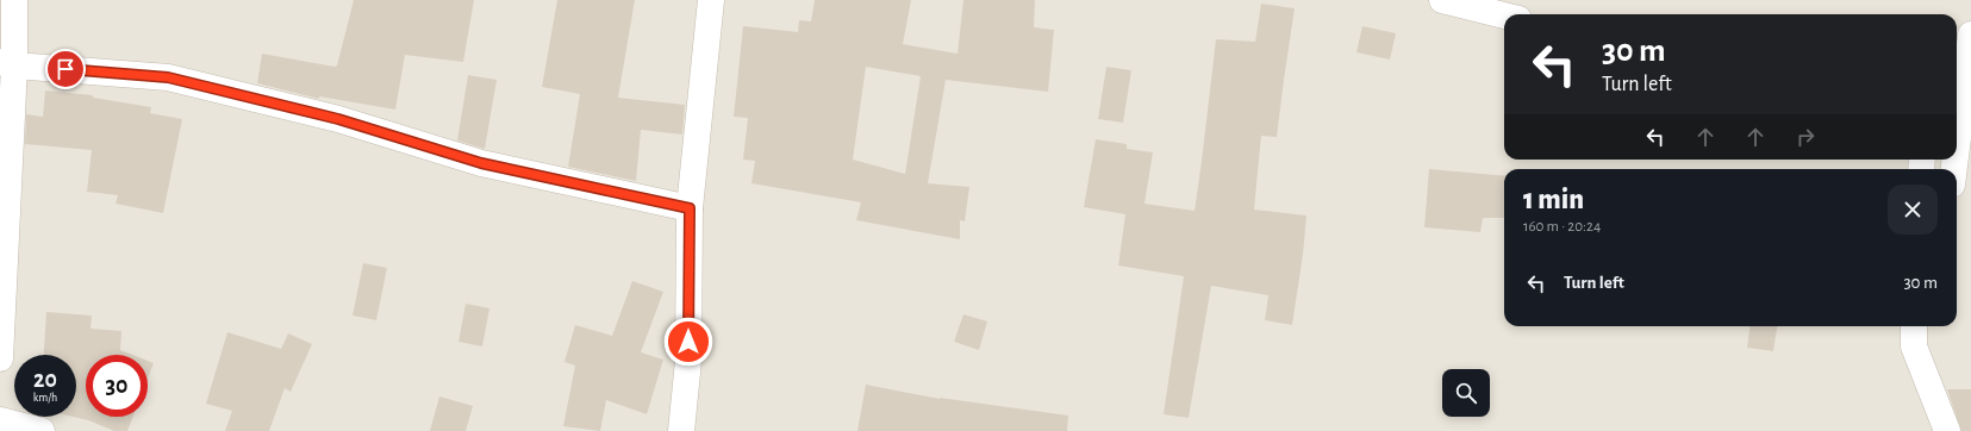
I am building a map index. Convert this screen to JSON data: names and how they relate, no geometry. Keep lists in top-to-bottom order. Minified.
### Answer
{"page":{"turn":["30 m","Turn left"],"heading":["1 min","160 m · 20:24"],"list":[{"name":"Turn left","value":"30 m"}],"speed":"20 km/h","limit":"30"}}
